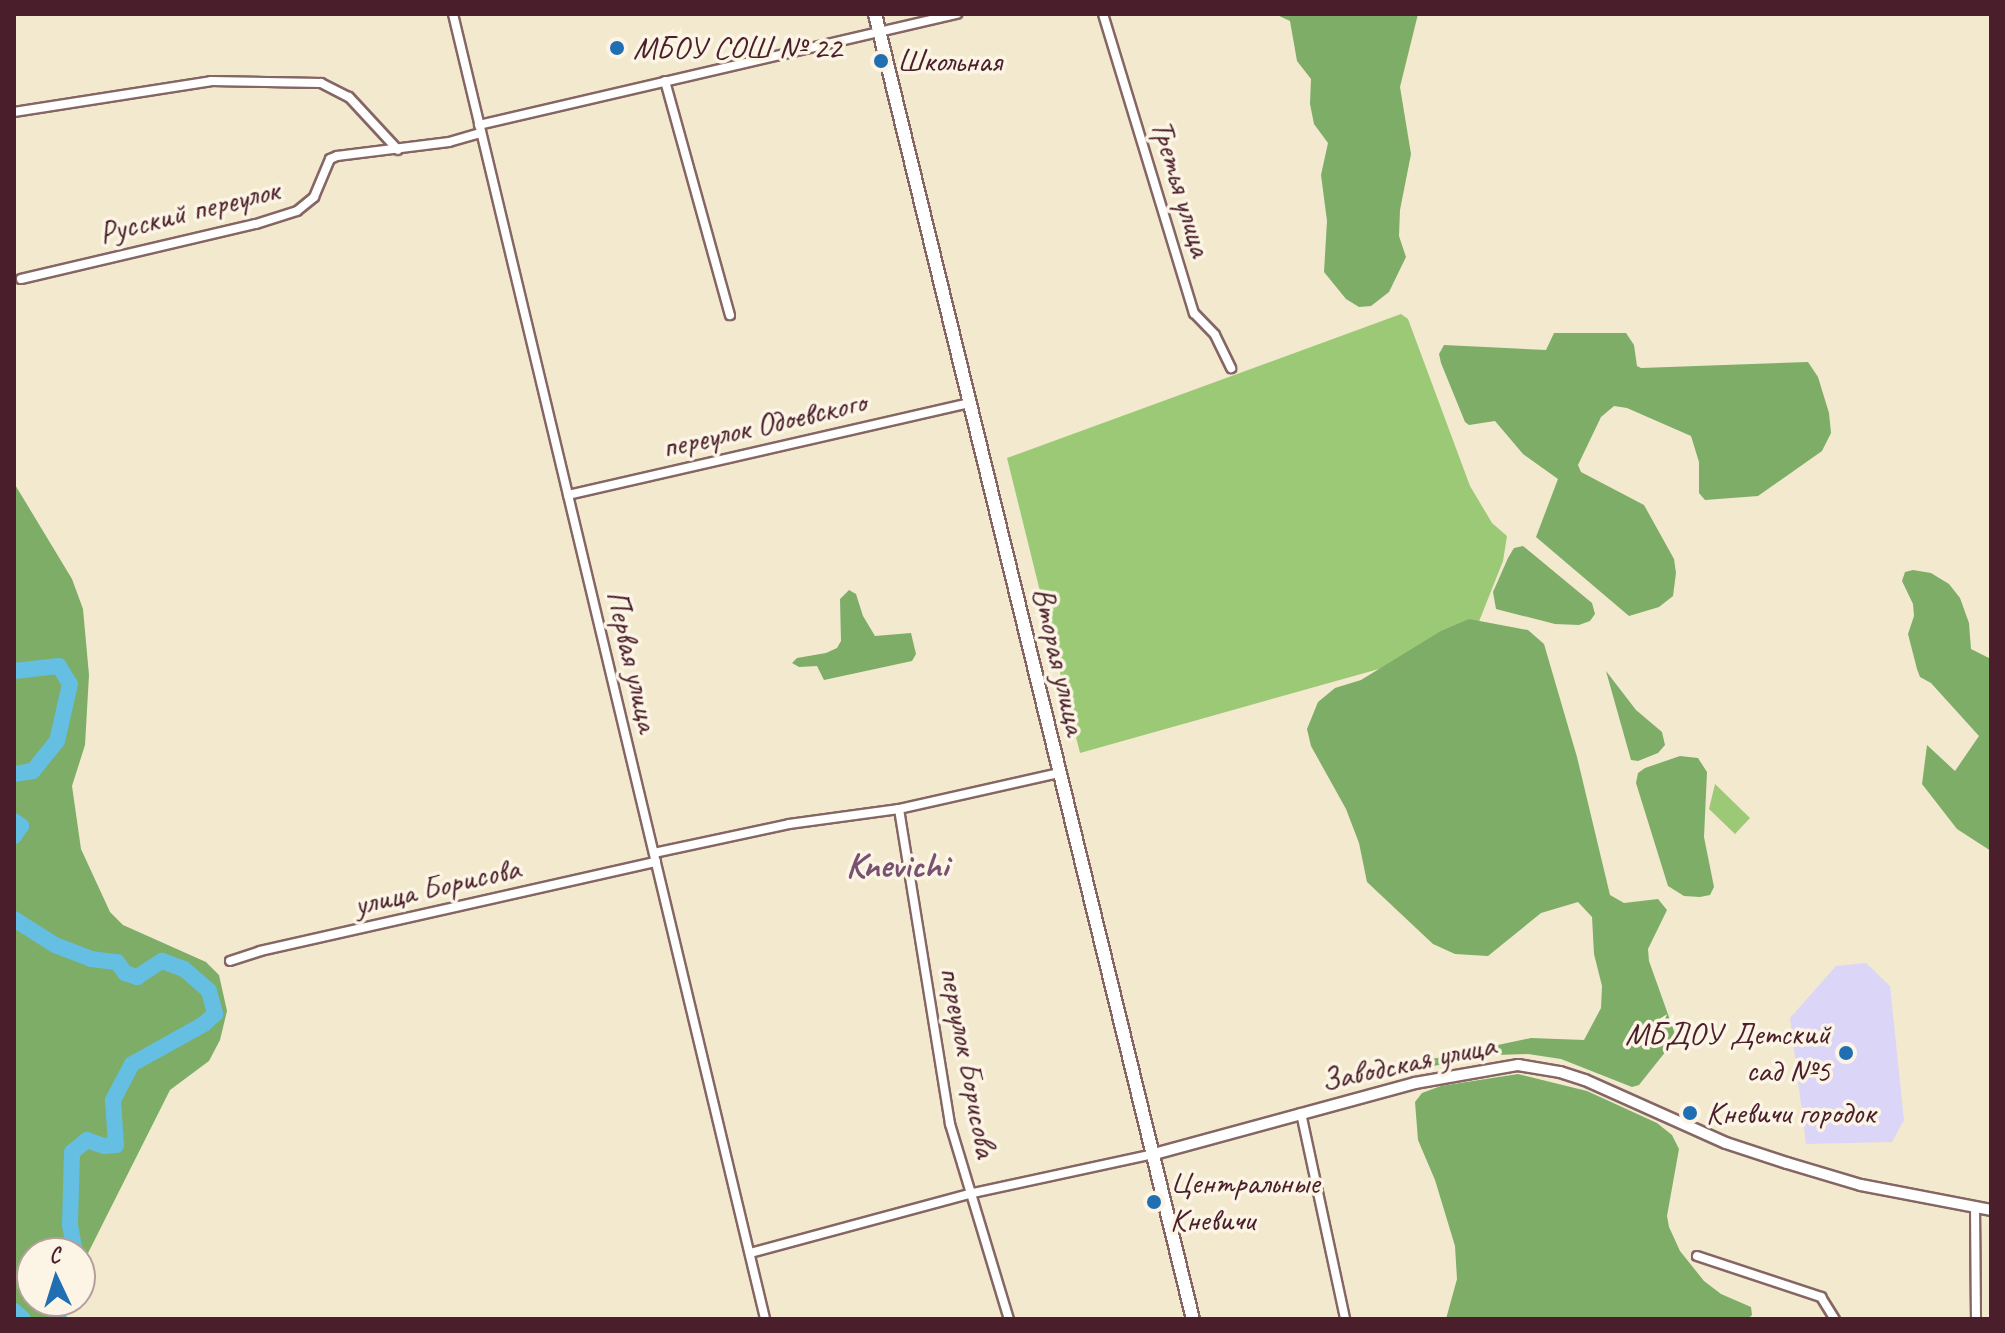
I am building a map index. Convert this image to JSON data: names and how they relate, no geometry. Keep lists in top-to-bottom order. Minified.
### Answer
{"streets":{"main road":["Вторая улица"],"street":["Третья улица","Русский переулок","переулок Одоевского","Первая улица","улица Борисова","переулок Борисова","Заводская улица"]},"crossings":[["Русский переулок","Первая улица"],["Русский переулок","Вторая улица"],["переулок Одоевского","Первая улица"],["переулок Одоевского","Вторая улица"],["Первая улица","улица Борисова"],["Вторая улица","Заводская улица"]],"districts":["Knevichi"],"places":["МБОУ СОШ № 22","Школьная","МБДОУ Детский сад №5","Кневичи городок","Центральные Кневичи"],"north":"top"}
